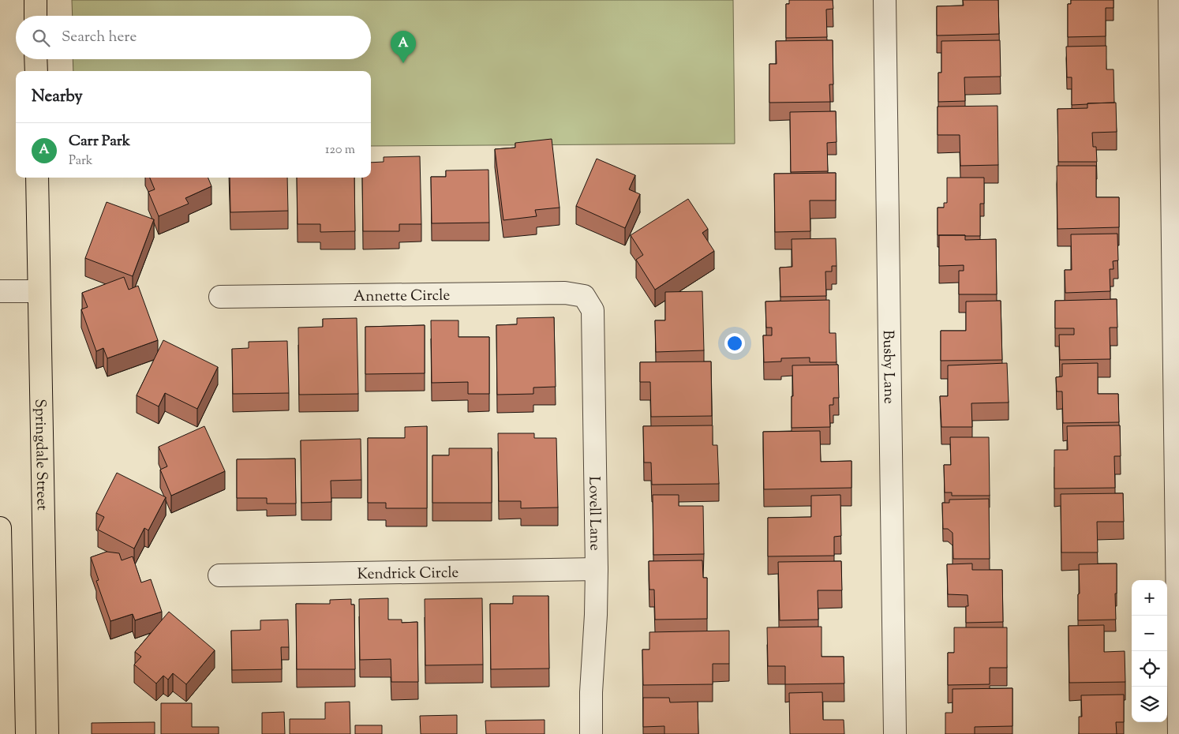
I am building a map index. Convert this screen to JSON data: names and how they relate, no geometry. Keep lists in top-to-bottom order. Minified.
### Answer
{"streets":{"main road":["Springdale Street"],"street":["Annette Circle","Busby Lane","Lovell Lane","Kendrick Circle"]},"crossings":[["Annette Circle","Lovell Lane"],["Lovell Lane","Kendrick Circle"]],"page":{"search":"Search here","pins":"A","heading":"Nearby","list":[{"mark":"A","name":"Carr Park","note":"Park","value":"120 m"}],"map_buttons":["+","−"]}}
